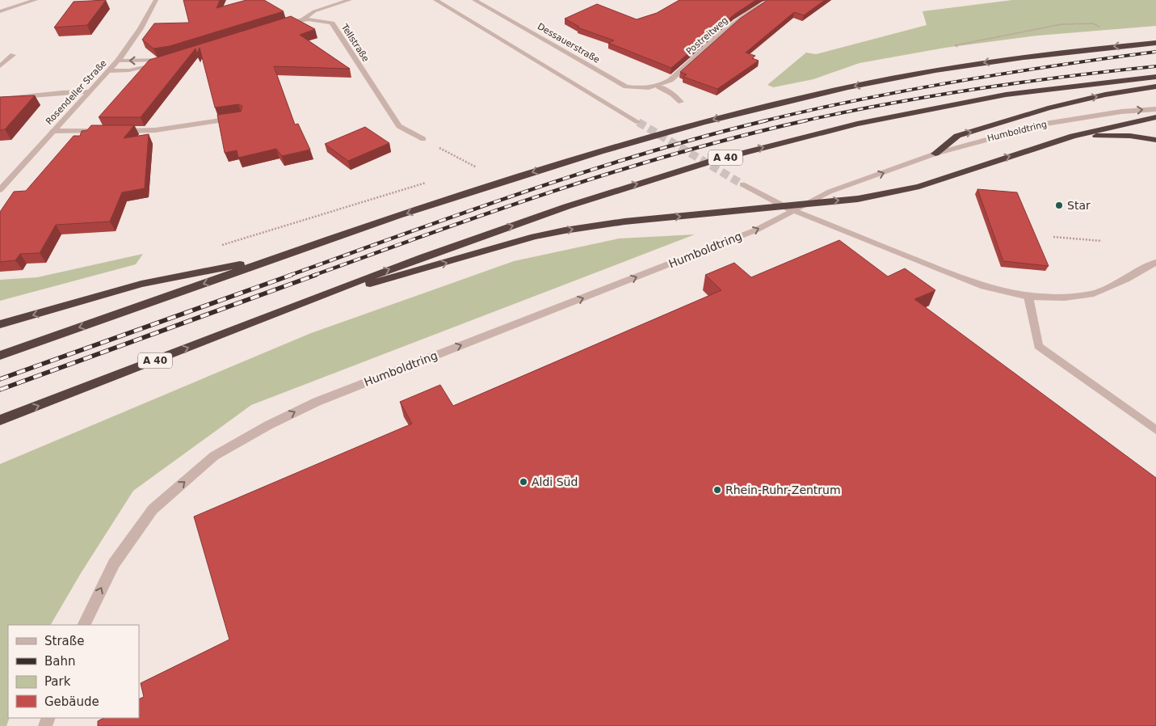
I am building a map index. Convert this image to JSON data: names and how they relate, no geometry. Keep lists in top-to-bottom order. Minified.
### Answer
{"streets":{"highway":["A 40"],"street":["Postreitweg","Tellstraße","Dessauerstraße","Rosendeller Straße","Humboldtring"]},"crossings":[["Postreitweg","Dessauerstraße"]],"one_way":["Humboldtring"],"places":["Star","Aldi Süd","Rhein-Ruhr-Zentrum"],"legend":["Straße","Bahn","Park","Gebäude"]}
